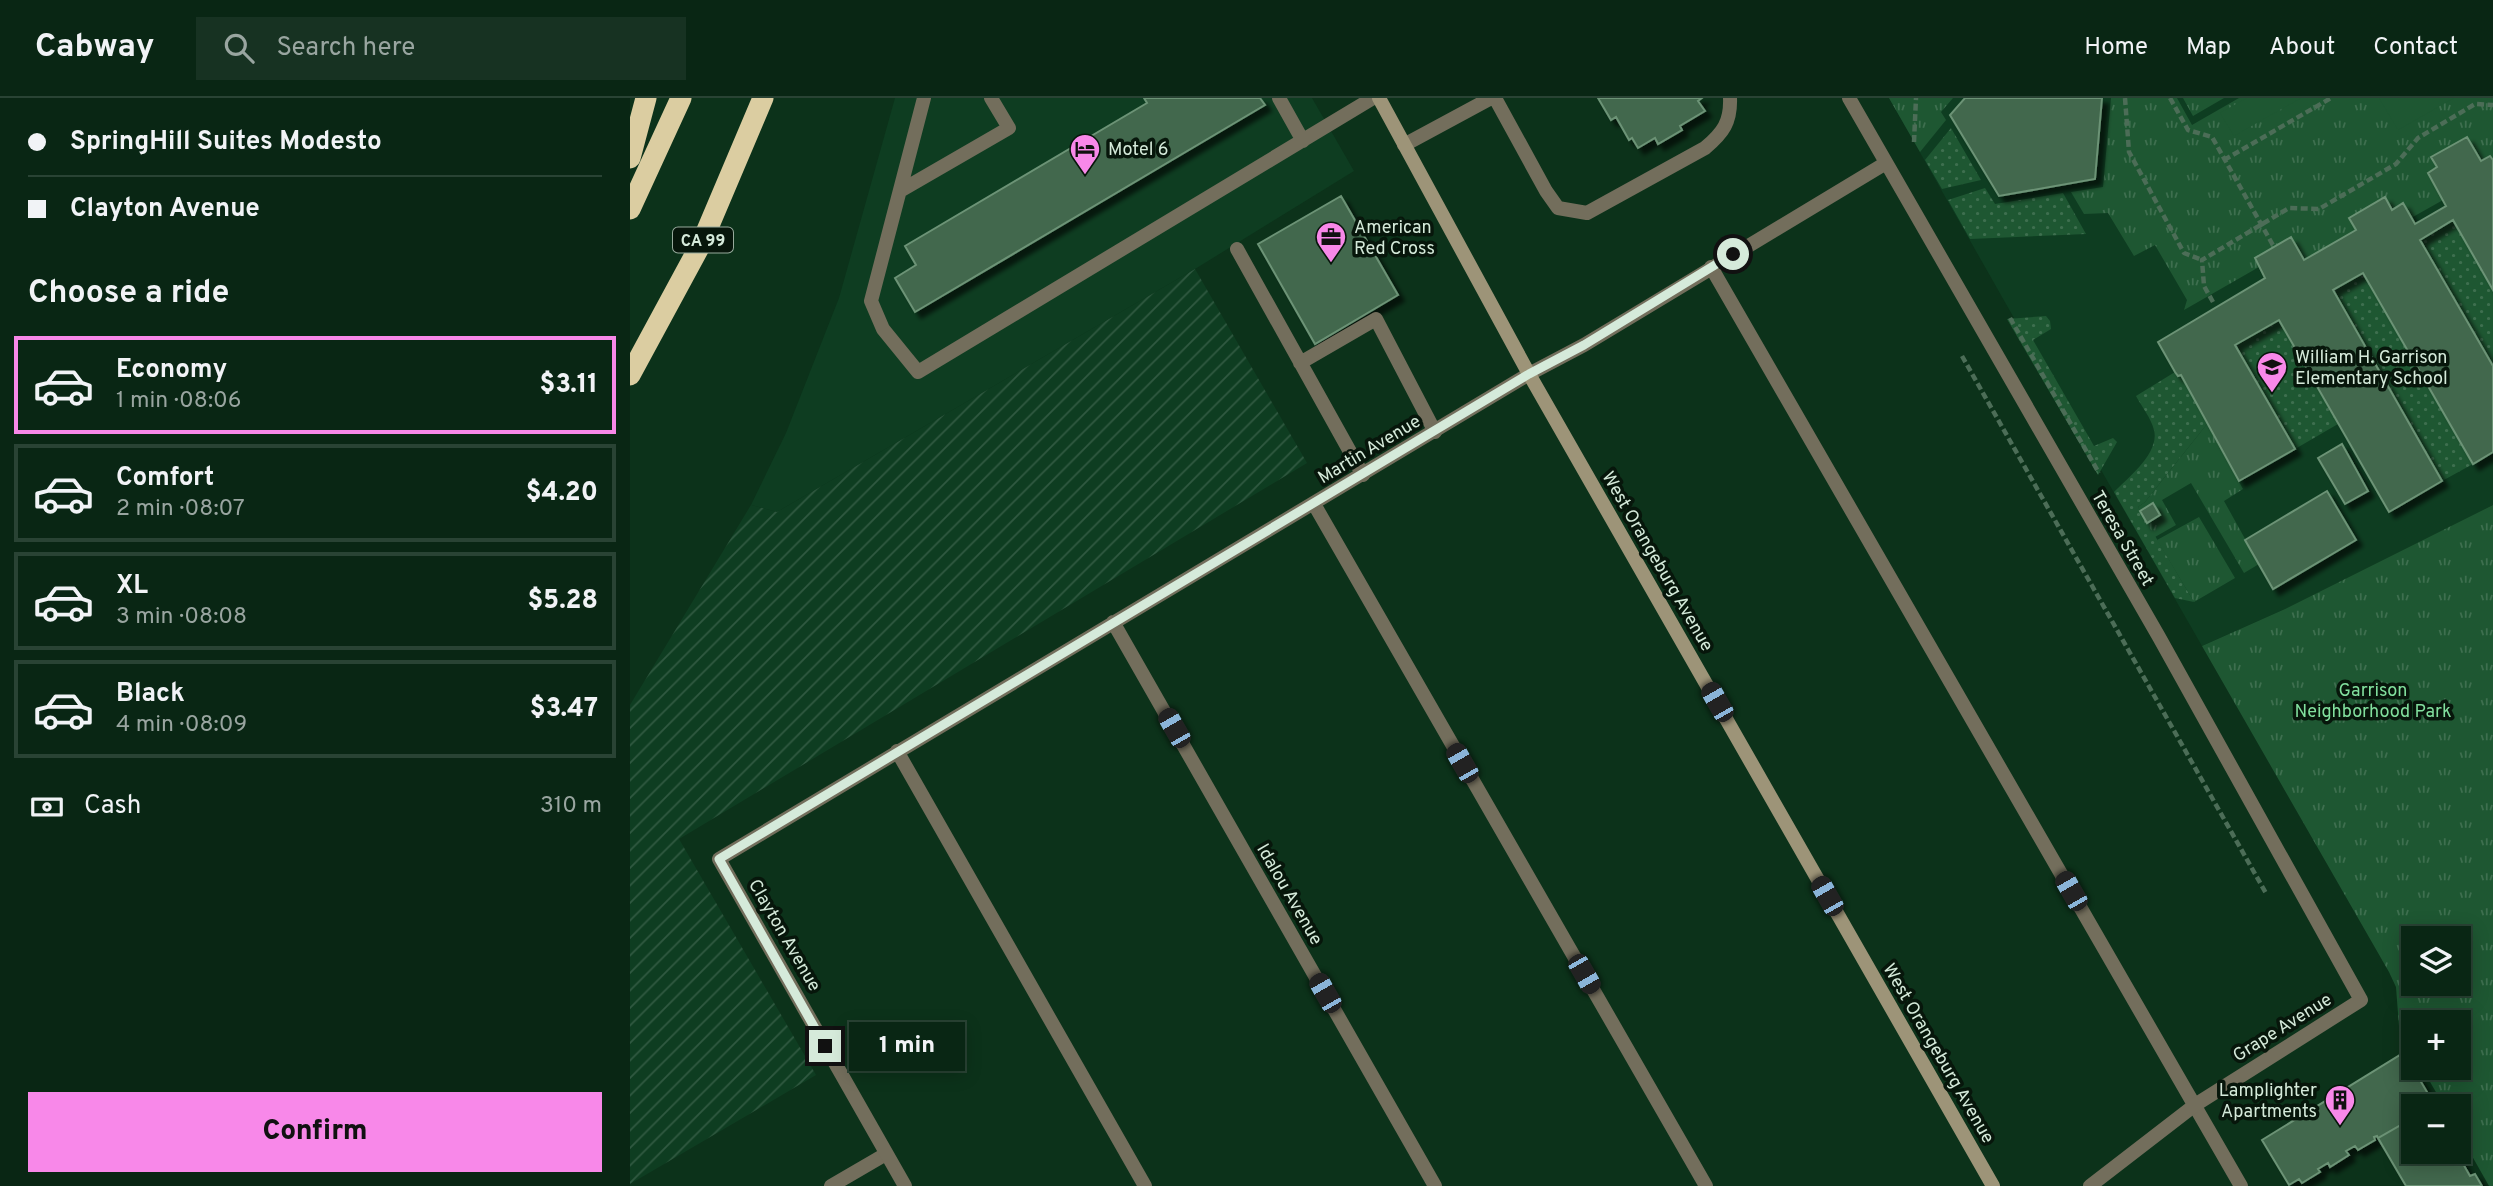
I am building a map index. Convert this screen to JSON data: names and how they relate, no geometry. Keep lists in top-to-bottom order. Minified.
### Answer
{"streets":{"highway":["CA 99"],"street":["Martin Avenue","Teresa Street","West Orangeburg Avenue","Idalou Avenue","Clayton Avenue","Grape Avenue"]},"crossings":[["Martin Avenue","Teresa Street"],["Martin Avenue","West Orangeburg Avenue"],["Martin Avenue","Idalou Avenue"],["Martin Avenue","Clayton Avenue"],["Teresa Street","Grape Avenue"]],"parks":["Garrison Neighborhood Park"],"places":{"hotel":["Motel 6"],"office":["American Red Cross"],"school or university":["William H. Garrison Elementary School"],"building":["Lamplighter Apartments"]},"page":{"header":"Cabway","search":"Search here","nav":["Home","Map","About","Contact"],"banner":["SpringHill Suites Modesto","Clayton Avenue"],"heading":"Choose a ride","list":[{"name":"Economy","note":"1 min · 08:06","value":"$3.11"},{"name":"Comfort","note":"2 min · 08:07","value":"$4.20"},{"name":"XL","note":"3 min · 08:08","value":"$5.28"},{"name":"Black","note":"4 min · 08:09","value":"$3.47"}],"pay":["Cash","310 m"],"map_buttons":["+","−"],"bubble":"1 min","buttons":"Confirm"}}
